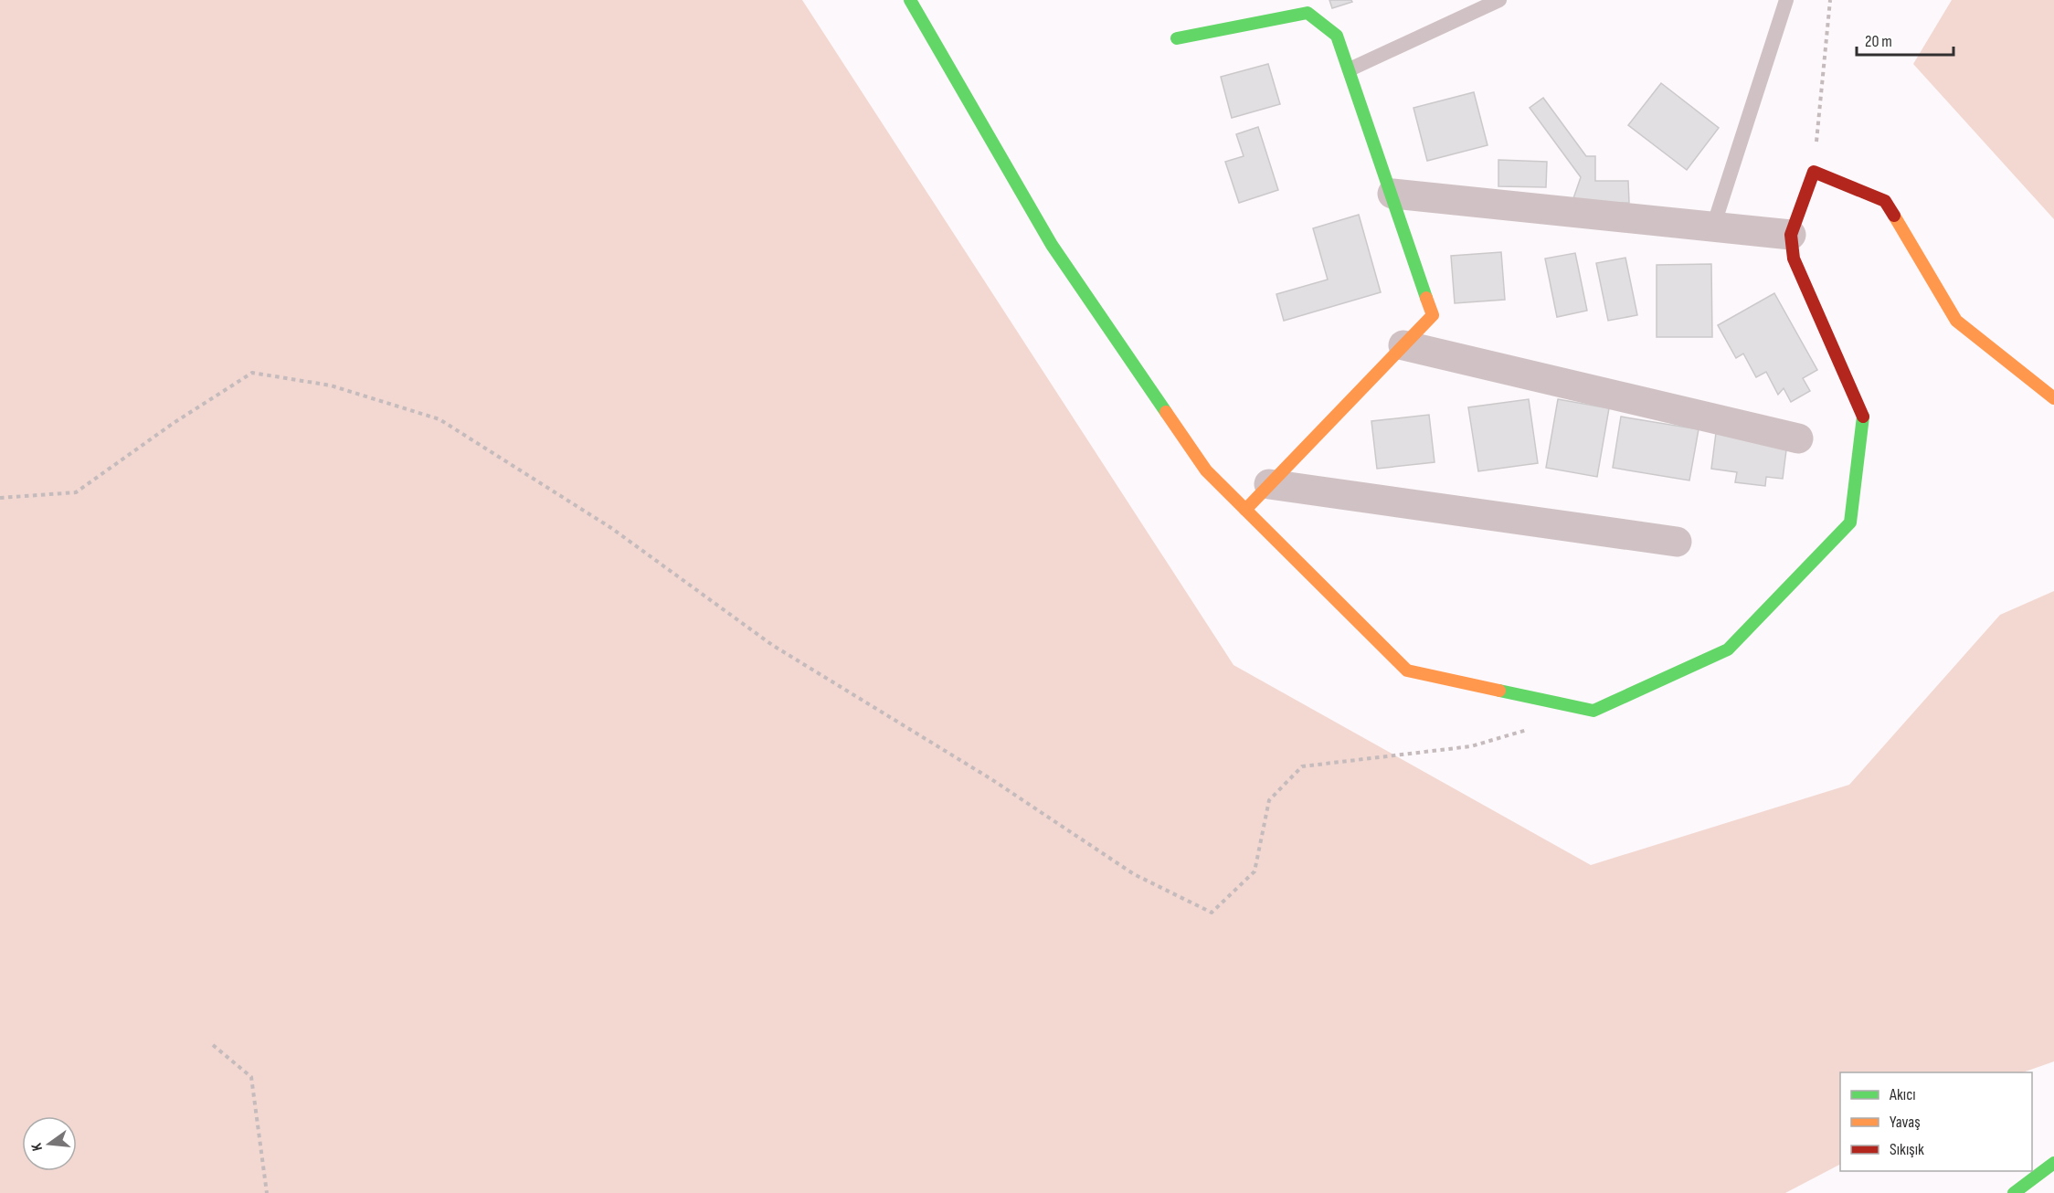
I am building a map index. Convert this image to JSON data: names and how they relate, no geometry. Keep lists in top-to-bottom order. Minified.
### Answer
{"legend":["Akıcı","Yavaş","Sıkışık"],"scale_bar":"20 m","north":"left"}
